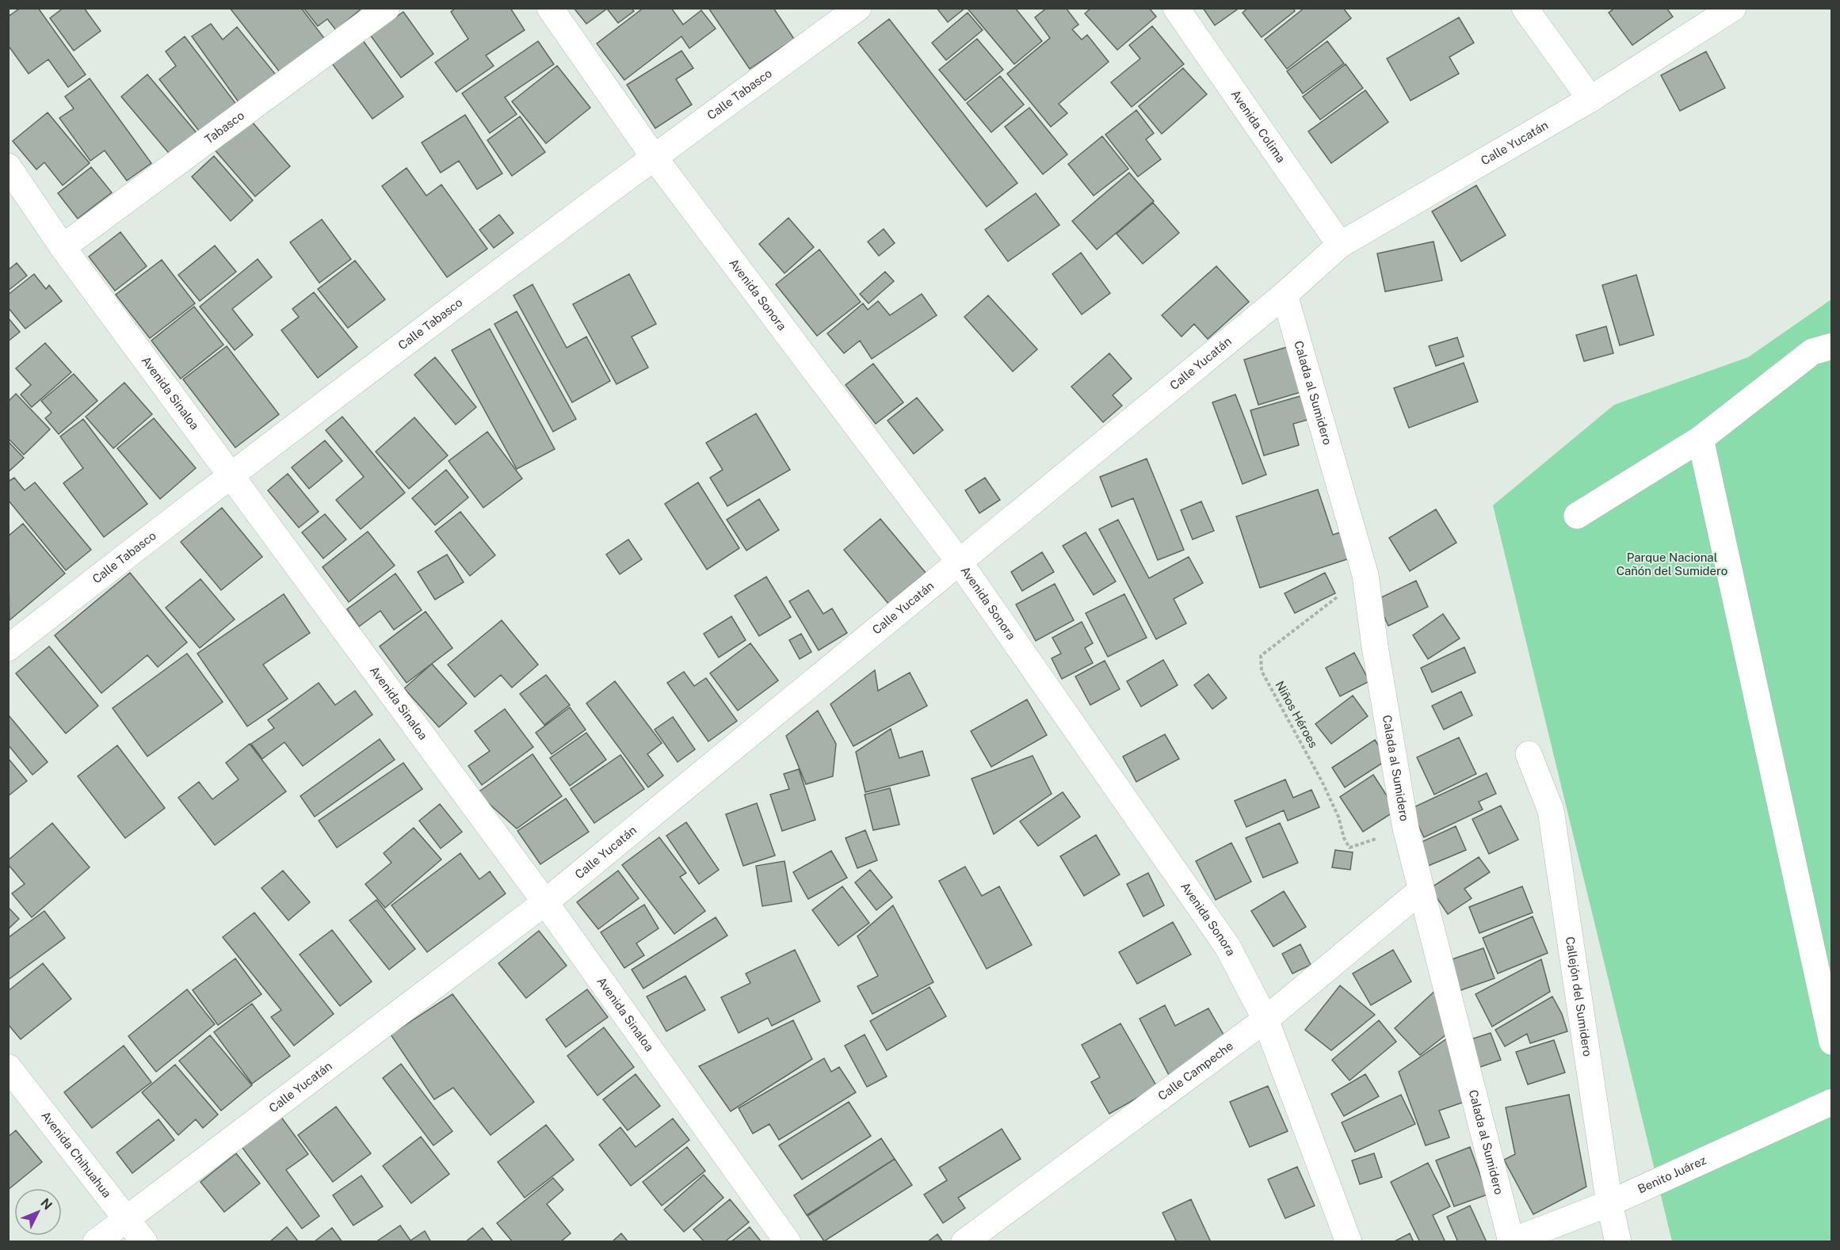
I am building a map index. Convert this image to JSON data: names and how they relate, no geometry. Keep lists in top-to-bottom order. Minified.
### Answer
{"streets":{"street":["Calle Tabasco","Avenida Colima","Tabasco","Calle Yucatán","Avenida Sonora","Avenida Sinaloa","Calada al Sumidero","Callejón del Sumidero","Calle Campeche","Avenida Chihuahua","Benito Juárez"],"path":["Niños Héroes"]},"crossings":[["Calle Tabasco","Avenida Sonora"],["Calle Tabasco","Avenida Sinaloa"],["Avenida Colima","Calle Yucatán"],["Tabasco","Avenida Sinaloa"],["Calle Yucatán","Avenida Sonora"],["Calle Yucatán","Avenida Sinaloa"],["Calle Yucatán","Calada al Sumidero"],["Calle Yucatán","Avenida Chihuahua"],["Avenida Sonora","Calle Campeche"],["Calada al Sumidero","Niños Héroes"],["Calada al Sumidero","Calle Campeche"],["Calada al Sumidero","Benito Juárez"],["Callejón del Sumidero","Benito Juárez"]],"parks":["Parque Nacional Cañón del Sumidero"],"north":"top right"}
